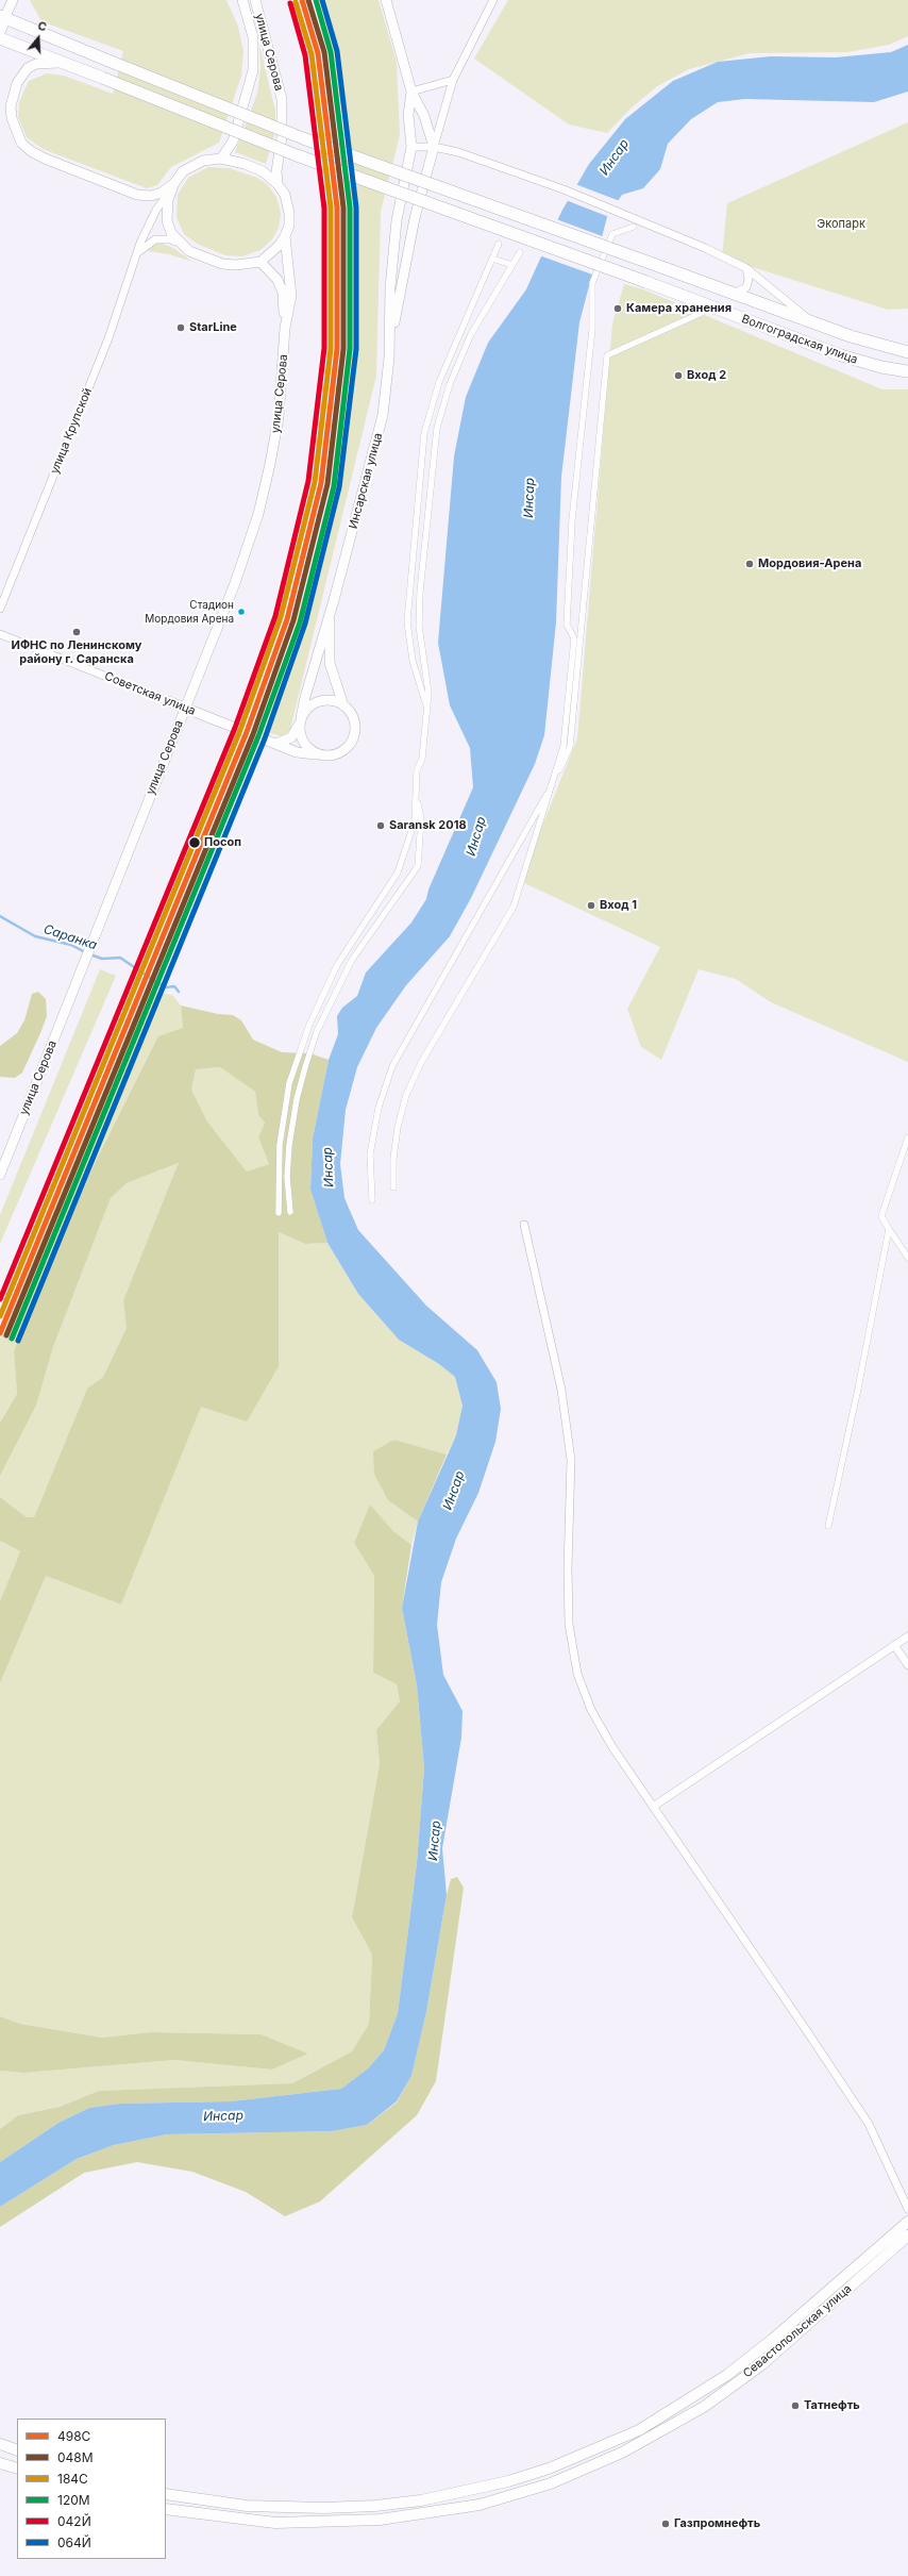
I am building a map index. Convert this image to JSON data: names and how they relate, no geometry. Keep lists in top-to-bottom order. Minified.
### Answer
{"streets":{"main road":["Волгоградская улица","Севастопольская улица"],"street":["улица Серова","улица Крупской","Инсарская улица","Советская улица"]},"crossings":[["улица Серова","улица Крупской"],["улица Серова","Советская улица"],["Инсарская улица","Советская улица"]],"water":["Инсар","Саранка"],"parks":["Экопарк"],"places":["Камера хранения","StarLine","Вход 2","Мордовия-Арена","Стадион Мордовия Арена","ИФНС по Ленинскому району г. Саранска","Saransk 2018","Посоп","Вход 1","Татнефть","Газпромнефть"],"lines":["transit line 498С","transit line 048М","transit line 120М","transit line 064Й","transit line 184С","transit line 042Й"],"legend":["498С","048М","184С","120М","042Й","064Й"],"north":"top"}
